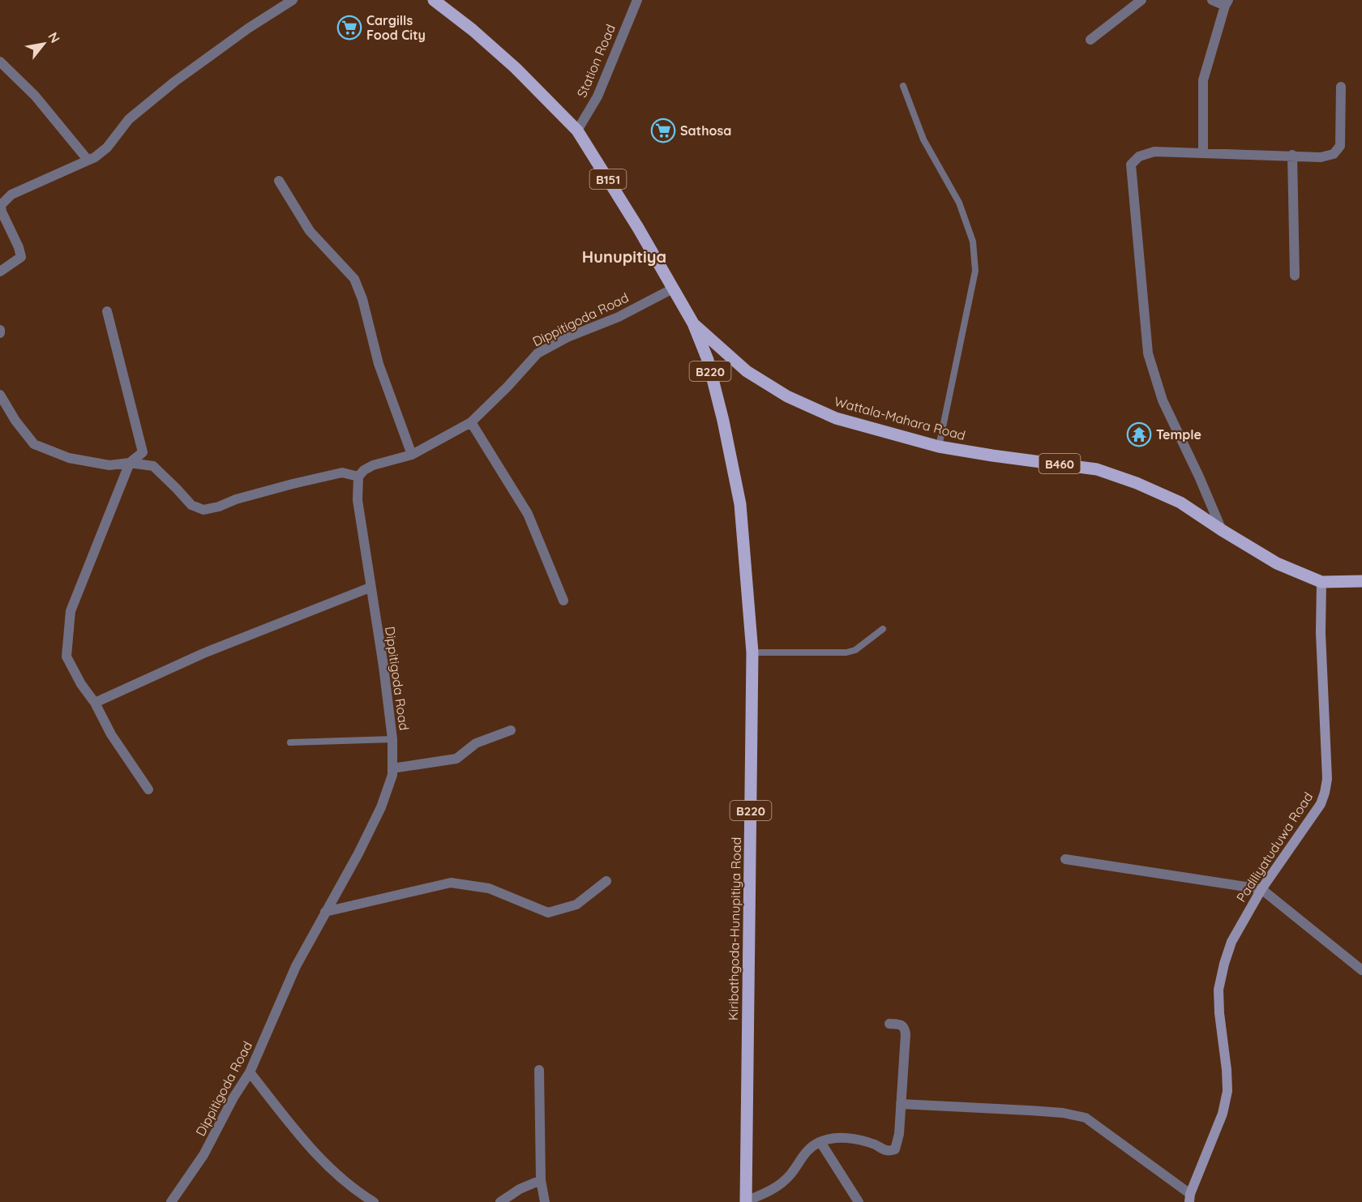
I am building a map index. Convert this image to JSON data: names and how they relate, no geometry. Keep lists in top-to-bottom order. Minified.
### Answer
{"streets":{"main road":["B151","B220","Wattala-Mahara Road","B460","Kiribathgoda-Hunupitiya Road"],"street":["Station Road","Dippitigoda Road","Padiliyatuduwa Road"]},"crossings":[["Station Road","Kiribathgoda-Hunupitiya Road"],["Dippitigoda Road","Kiribathgoda-Hunupitiya Road"],["Wattala-Mahara Road","Padiliyatuduwa Road"],["Wattala-Mahara Road","Kiribathgoda-Hunupitiya Road"]],"districts":["Hunupitiya"],"places":{"supermarket":["Cargills Food City","Sathosa"],"temple":["Temple"]},"north":"top right"}
